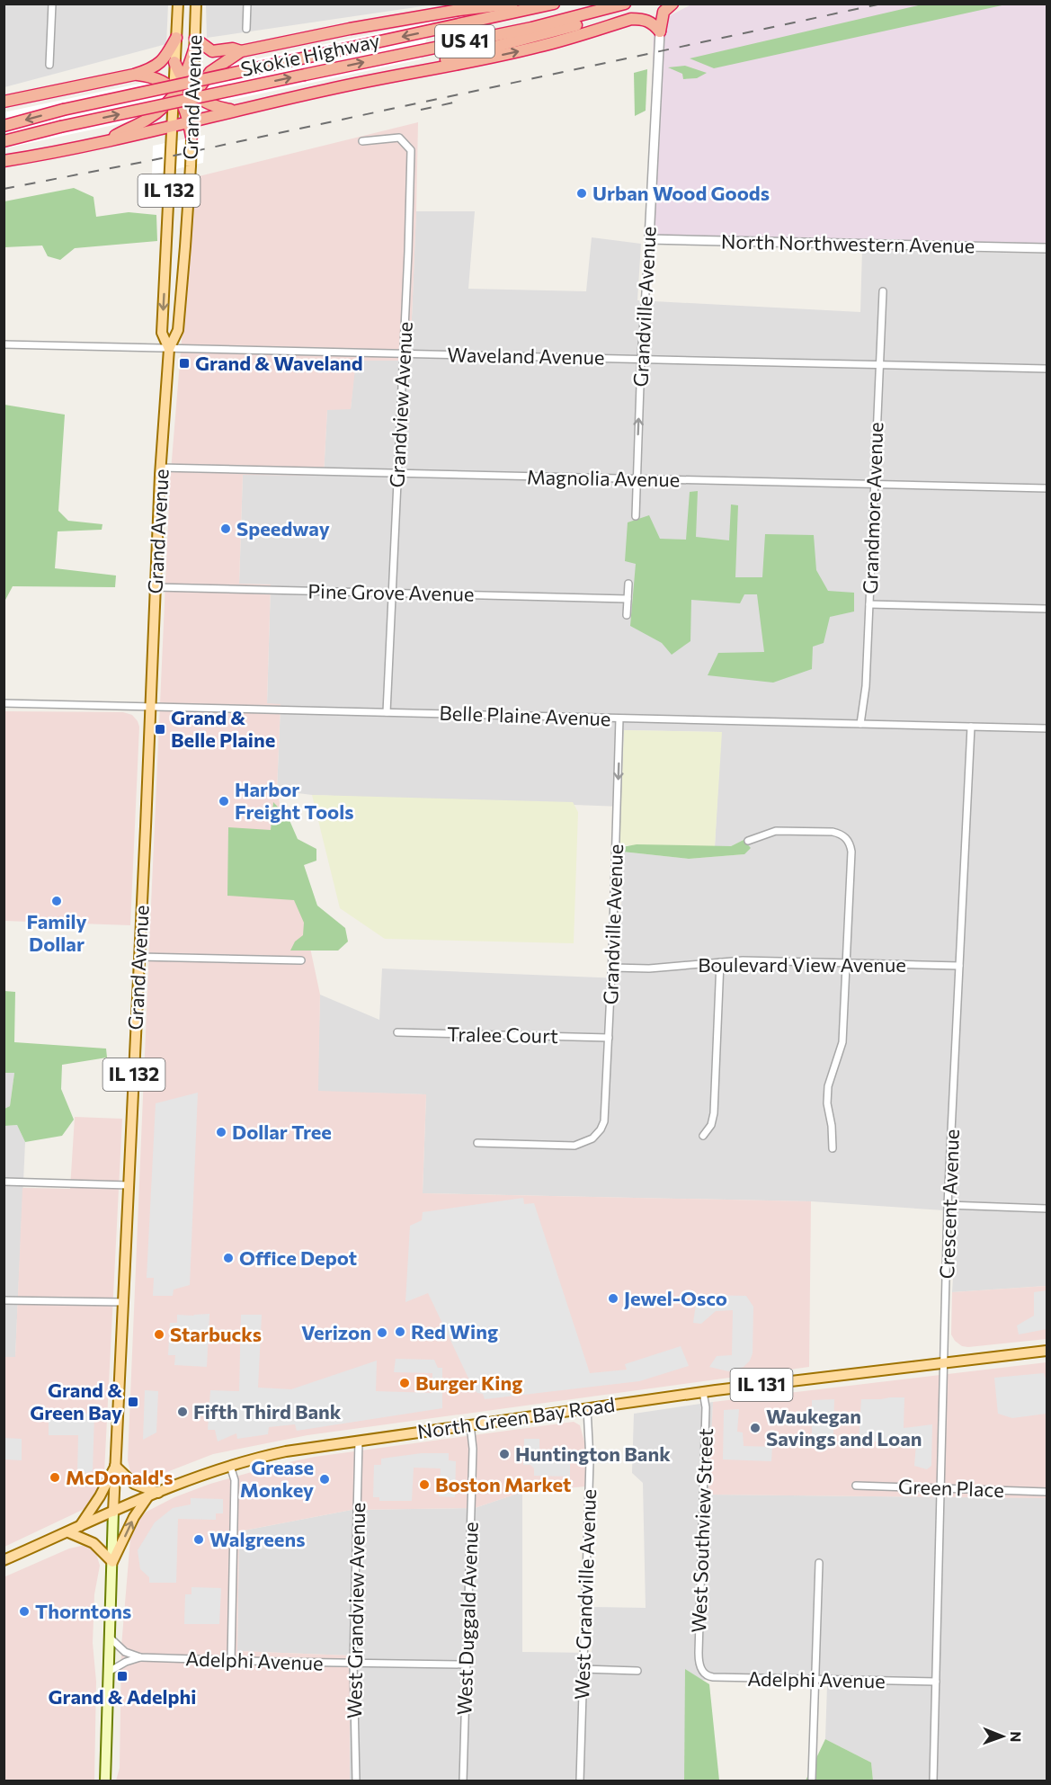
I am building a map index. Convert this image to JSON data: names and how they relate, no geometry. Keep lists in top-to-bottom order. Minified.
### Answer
{"streets":{"highway":["US 41","Skokie Highway"],"main road":["Grand Avenue","IL 132","IL 131","North Green Bay Road"],"street":["North Northwestern Avenue","Grandville Avenue","Waveland Avenue","Grandview Avenue","Magnolia Avenue","Grandmore Avenue","Pine Grove Avenue","Belle Plaine Avenue","Boulevard View Avenue","Tralee Court","Crescent Avenue","Green Place","West Southview Street","West Grandville Avenue","West Grandview Avenue","West Duggald Avenue","Adelphi Avenue"]},"crossings":[["Grand Avenue","Waveland Avenue"],["Grand Avenue","Magnolia Avenue"],["Grand Avenue","Pine Grove Avenue"],["Grand Avenue","Belle Plaine Avenue"],["Grand Avenue","North Green Bay Road"],["Grand Avenue","Adelphi Avenue"],["North Northwestern Avenue","Grandville Avenue"],["Grandville Avenue","Waveland Avenue"],["Grandville Avenue","Magnolia Avenue"],["Grandville Avenue","Belle Plaine Avenue"],["Grandville Avenue","Boulevard View Avenue"],["Grandville Avenue","Tralee Court"],["Waveland Avenue","Grandview Avenue"],["Waveland Avenue","Grandmore Avenue"],["Grandview Avenue","Magnolia Avenue"],["Grandview Avenue","Pine Grove Avenue"],["Grandview Avenue","Belle Plaine Avenue"],["Magnolia Avenue","Grandmore Avenue"],["Grandmore Avenue","Belle Plaine Avenue"],["Belle Plaine Avenue","Crescent Avenue"],["Boulevard View Avenue","Crescent Avenue"],["Crescent Avenue","North Green Bay Road"],["Crescent Avenue","Green Place"],["Crescent Avenue","Adelphi Avenue"],["North Green Bay Road","West Southview Street"],["North Green Bay Road","West Grandville Avenue"],["North Green Bay Road","West Grandview Avenue"],["North Green Bay Road","West Duggald Avenue"],["West Southview Street","Adelphi Avenue"],["West Grandview Avenue","Adelphi Avenue"],["West Duggald Avenue","Adelphi Avenue"]],"places":{"other":["Urban Wood Goods","Speedway","Harbor Freight Tools","Family Dollar","Dollar Tree","Office Depot","Jewel-Osco","Red Wing","Verizon","Starbucks","Burger King","Fifth Third Bank","Waukegan Savings and Loan","Huntington Bank","McDonald's","Grease Monkey","Boston Market","Walgreens","Thorntons"],"transit":["Grand & Waveland","Grand & Belle Plaine","Grand & Green Bay","Grand & Adelphi"]},"north":"right"}
